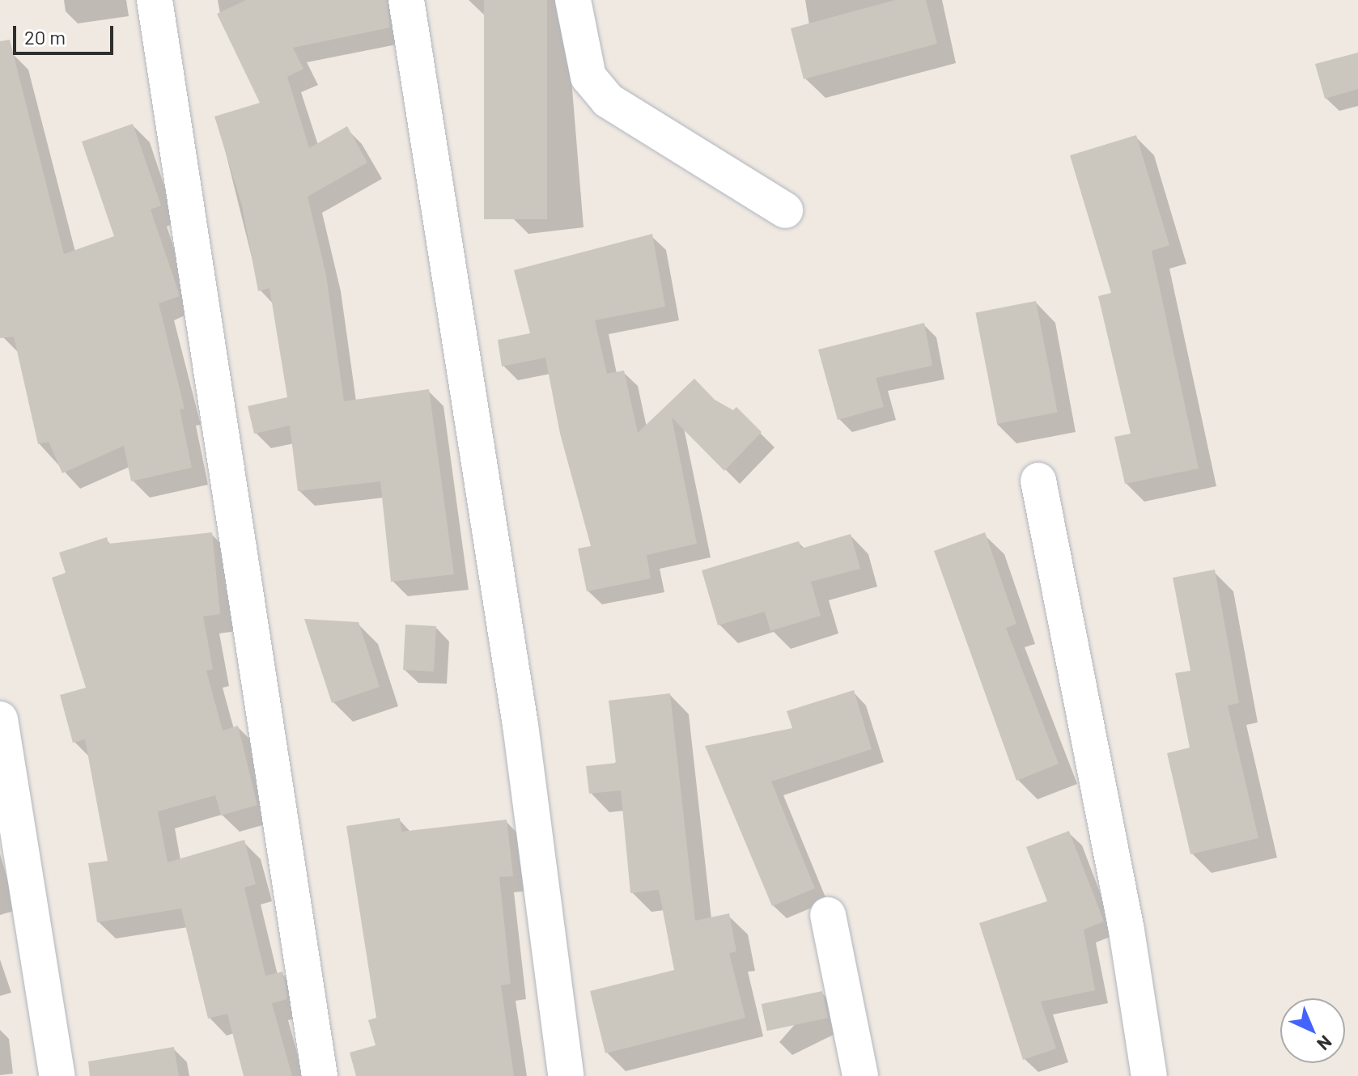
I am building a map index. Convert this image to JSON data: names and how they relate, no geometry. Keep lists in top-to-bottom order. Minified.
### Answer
{"scale_bar":"20 m","north":"bottom right"}
